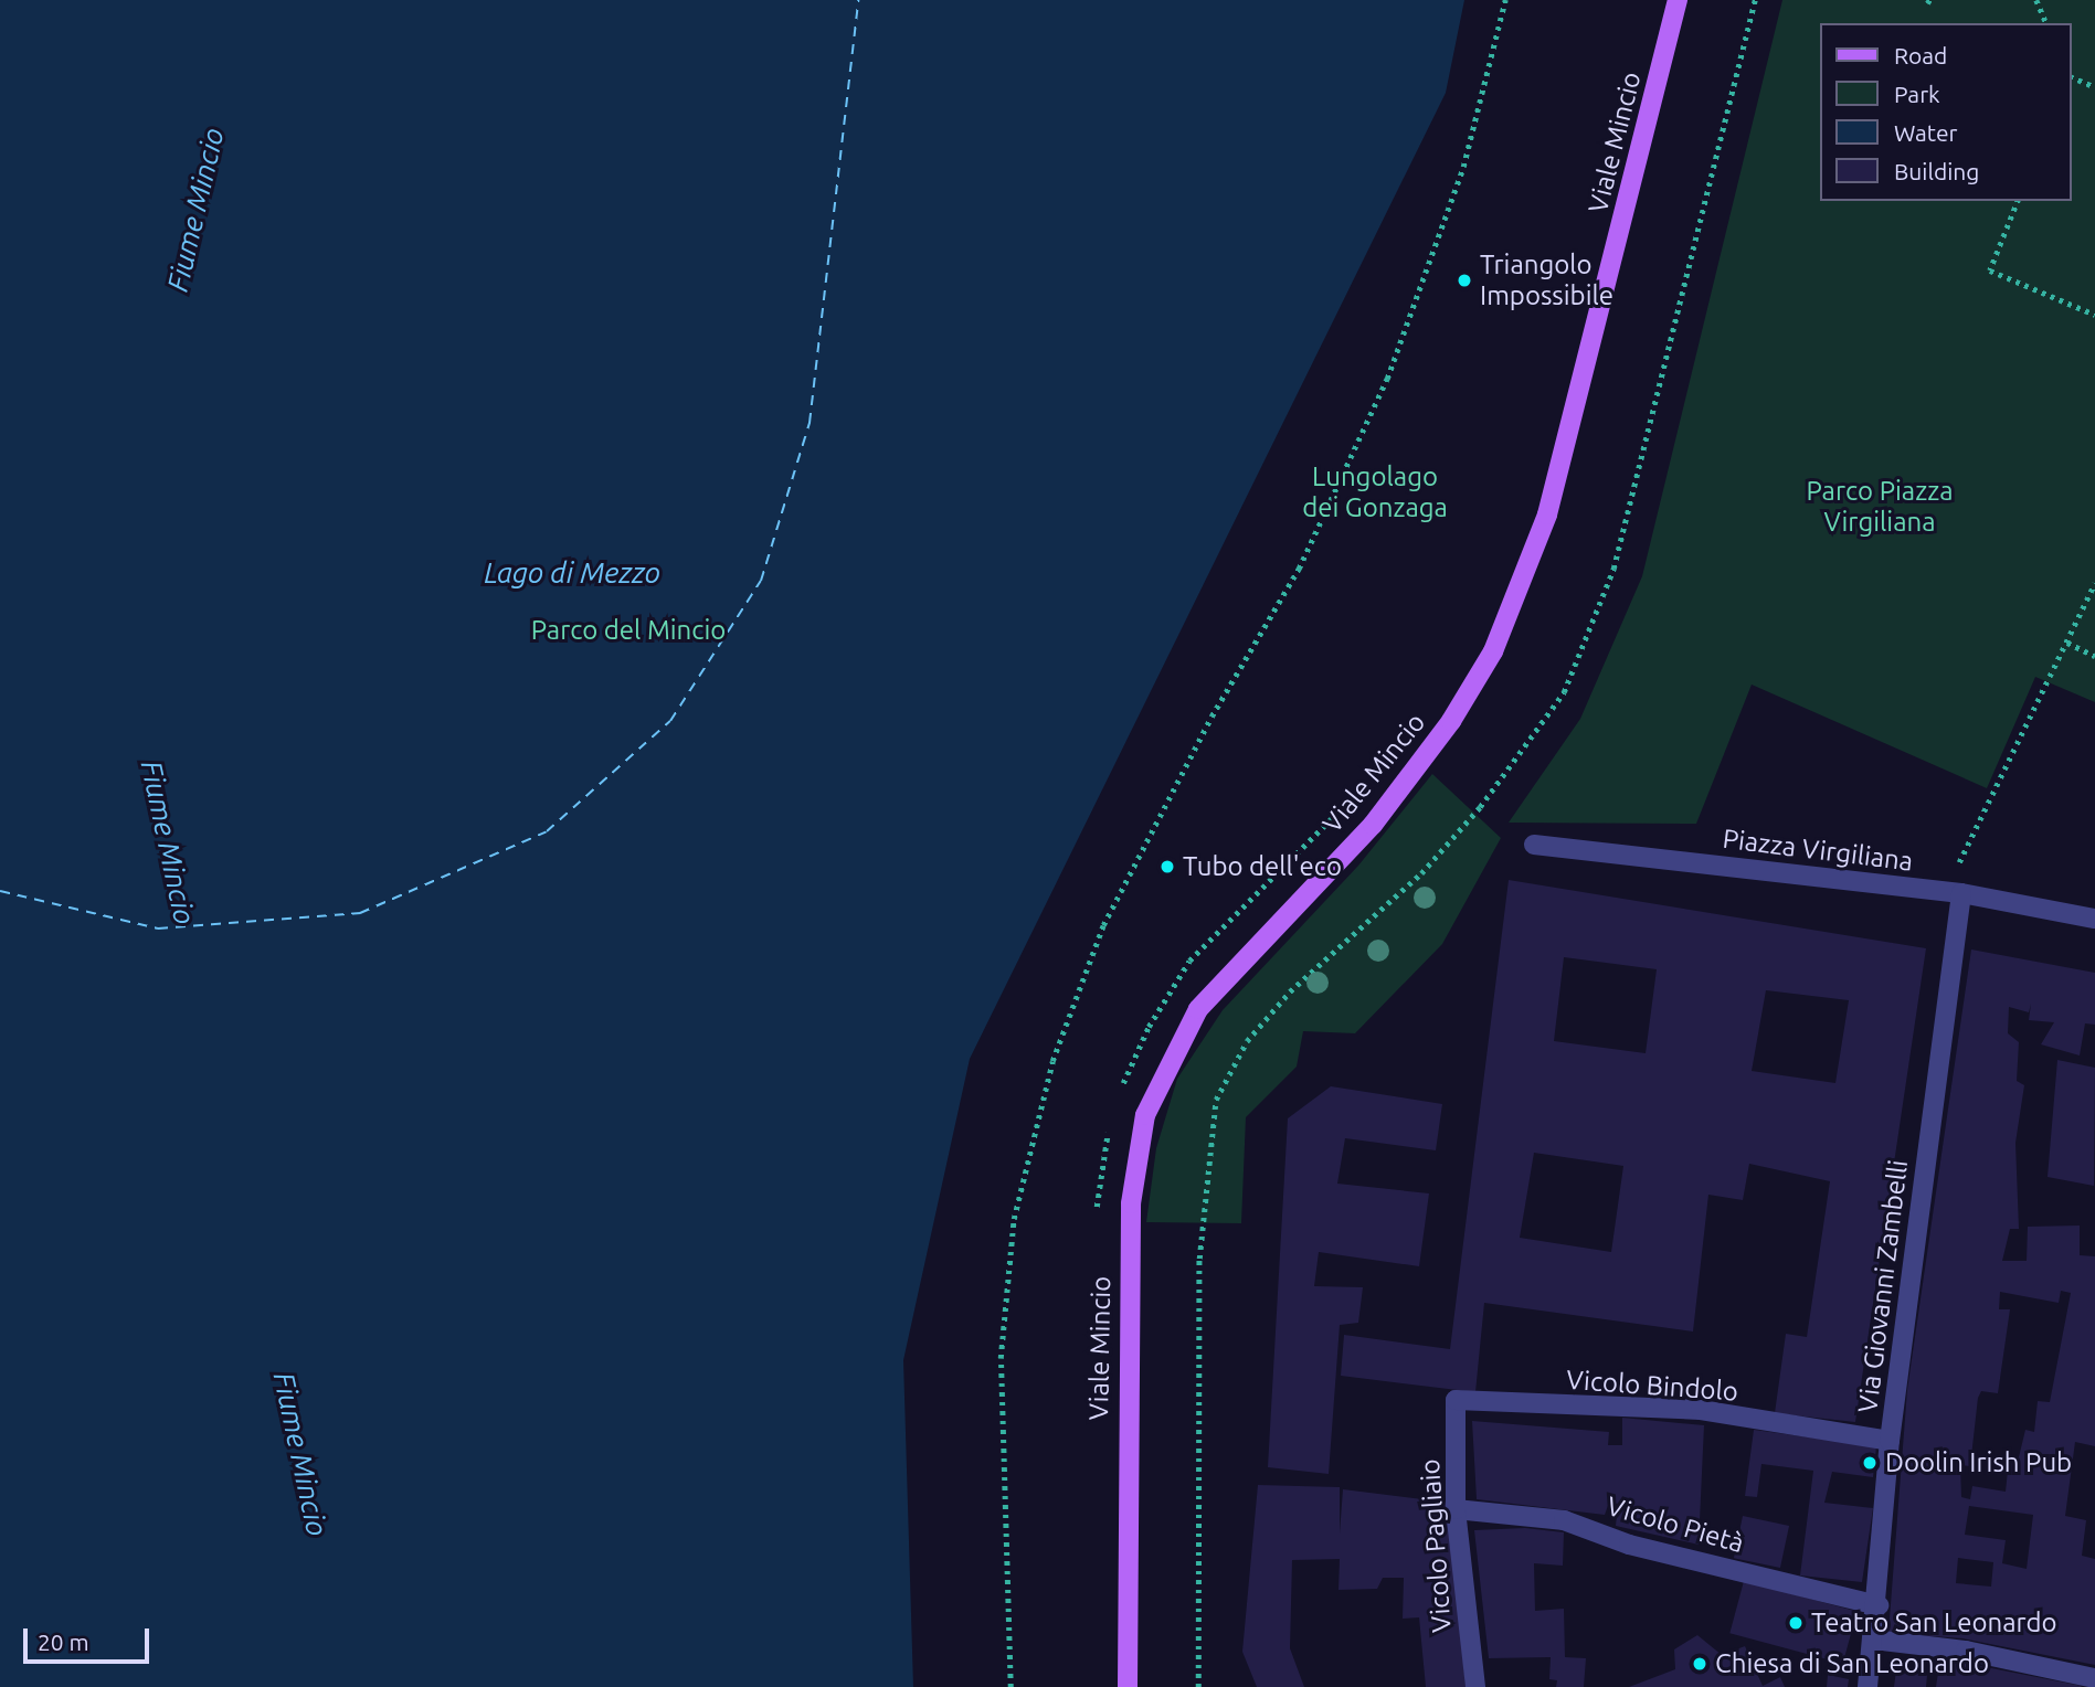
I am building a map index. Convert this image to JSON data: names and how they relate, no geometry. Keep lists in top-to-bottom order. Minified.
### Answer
{"streets":{"main road":["Viale Mincio"],"street":["Piazza Virgiliana","Via Giovanni Zambelli","Vicolo Bindolo","Vicolo Pietà","Vicolo Pagliaio"]},"crossings":[["Piazza Virgiliana","Via Giovanni Zambelli"],["Via Giovanni Zambelli","Vicolo Bindolo"],["Via Giovanni Zambelli","Vicolo Pietà"],["Vicolo Bindolo","Vicolo Pagliaio"],["Vicolo Pietà","Vicolo Pagliaio"]],"water":["Fiume Mincio","Lago di Mezzo"],"parks":["Lungolago dei Gonzaga","Parco Piazza Virgiliana","Parco del Mincio"],"places":["Triangolo Impossibile","Tubo dell'eco","Doolin Irish Pub","Teatro San Leonardo","Chiesa di San Leonardo"],"legend":["Road","Park","Water","Building"],"scale_bar":"20 m"}
